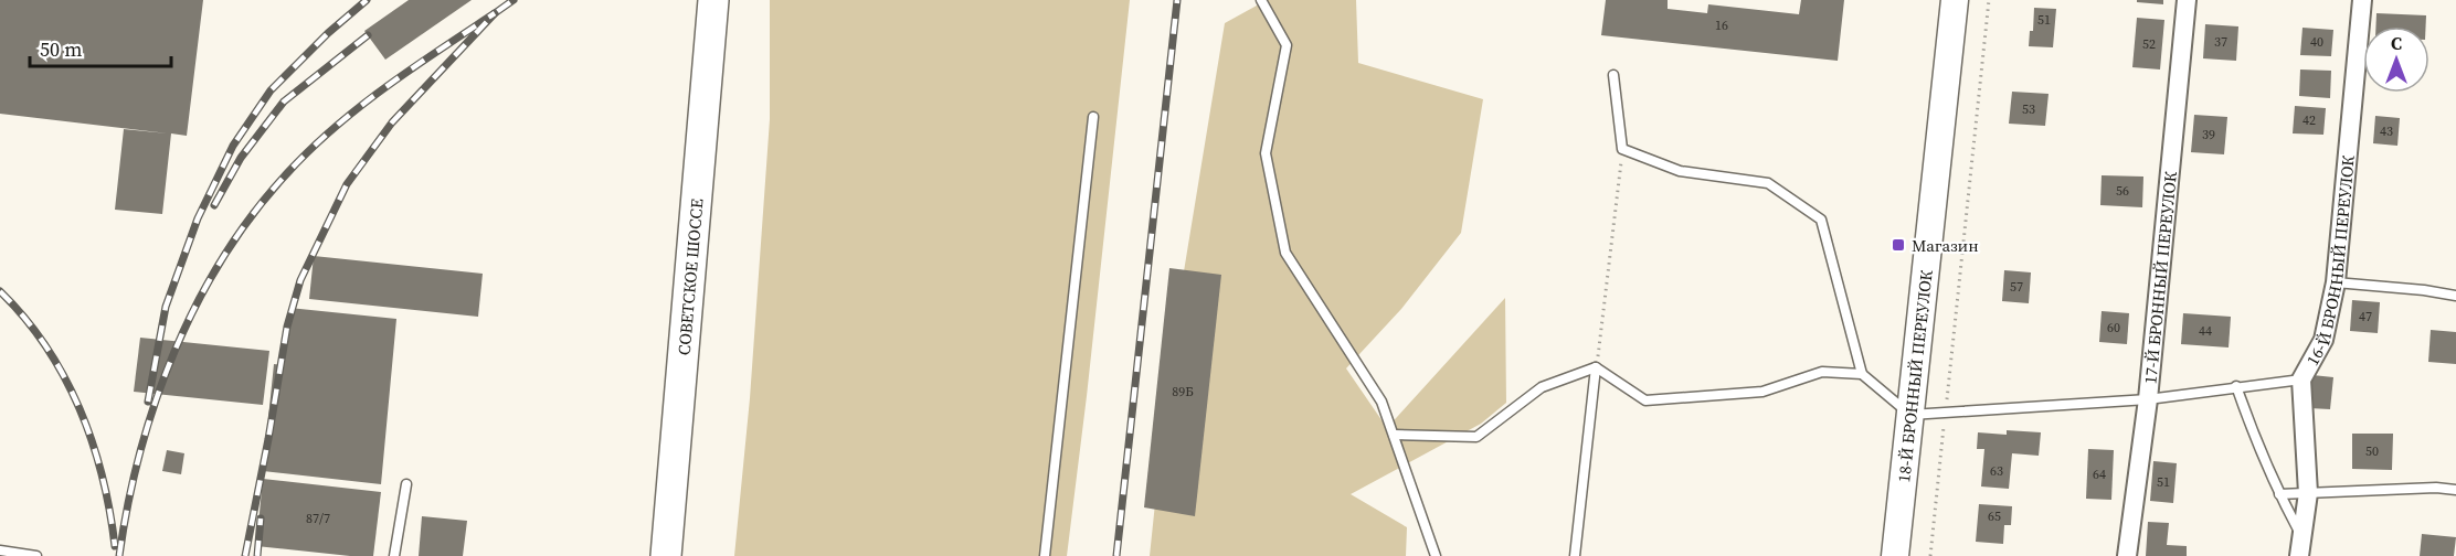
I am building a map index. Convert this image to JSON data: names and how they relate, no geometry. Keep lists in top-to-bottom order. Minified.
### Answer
{"streets":{"main road":["СОВЕТСКОЕ ШОССЕ"],"street":["16-Й БРОННЫЙ ПЕРЕУЛОК","17-Й БРОННЫЙ ПЕРЕУЛОК","18-Й БРОННЫЙ ПЕРЕУЛОК"]},"places":{"transit":["Магазин"]},"house_numbers":["51","16","37","40","52","53","42","43","39","56","57","47","60","44","89Б","50","63","64","51","65","87/7"],"scale_bar":"50 m","north":"top"}
